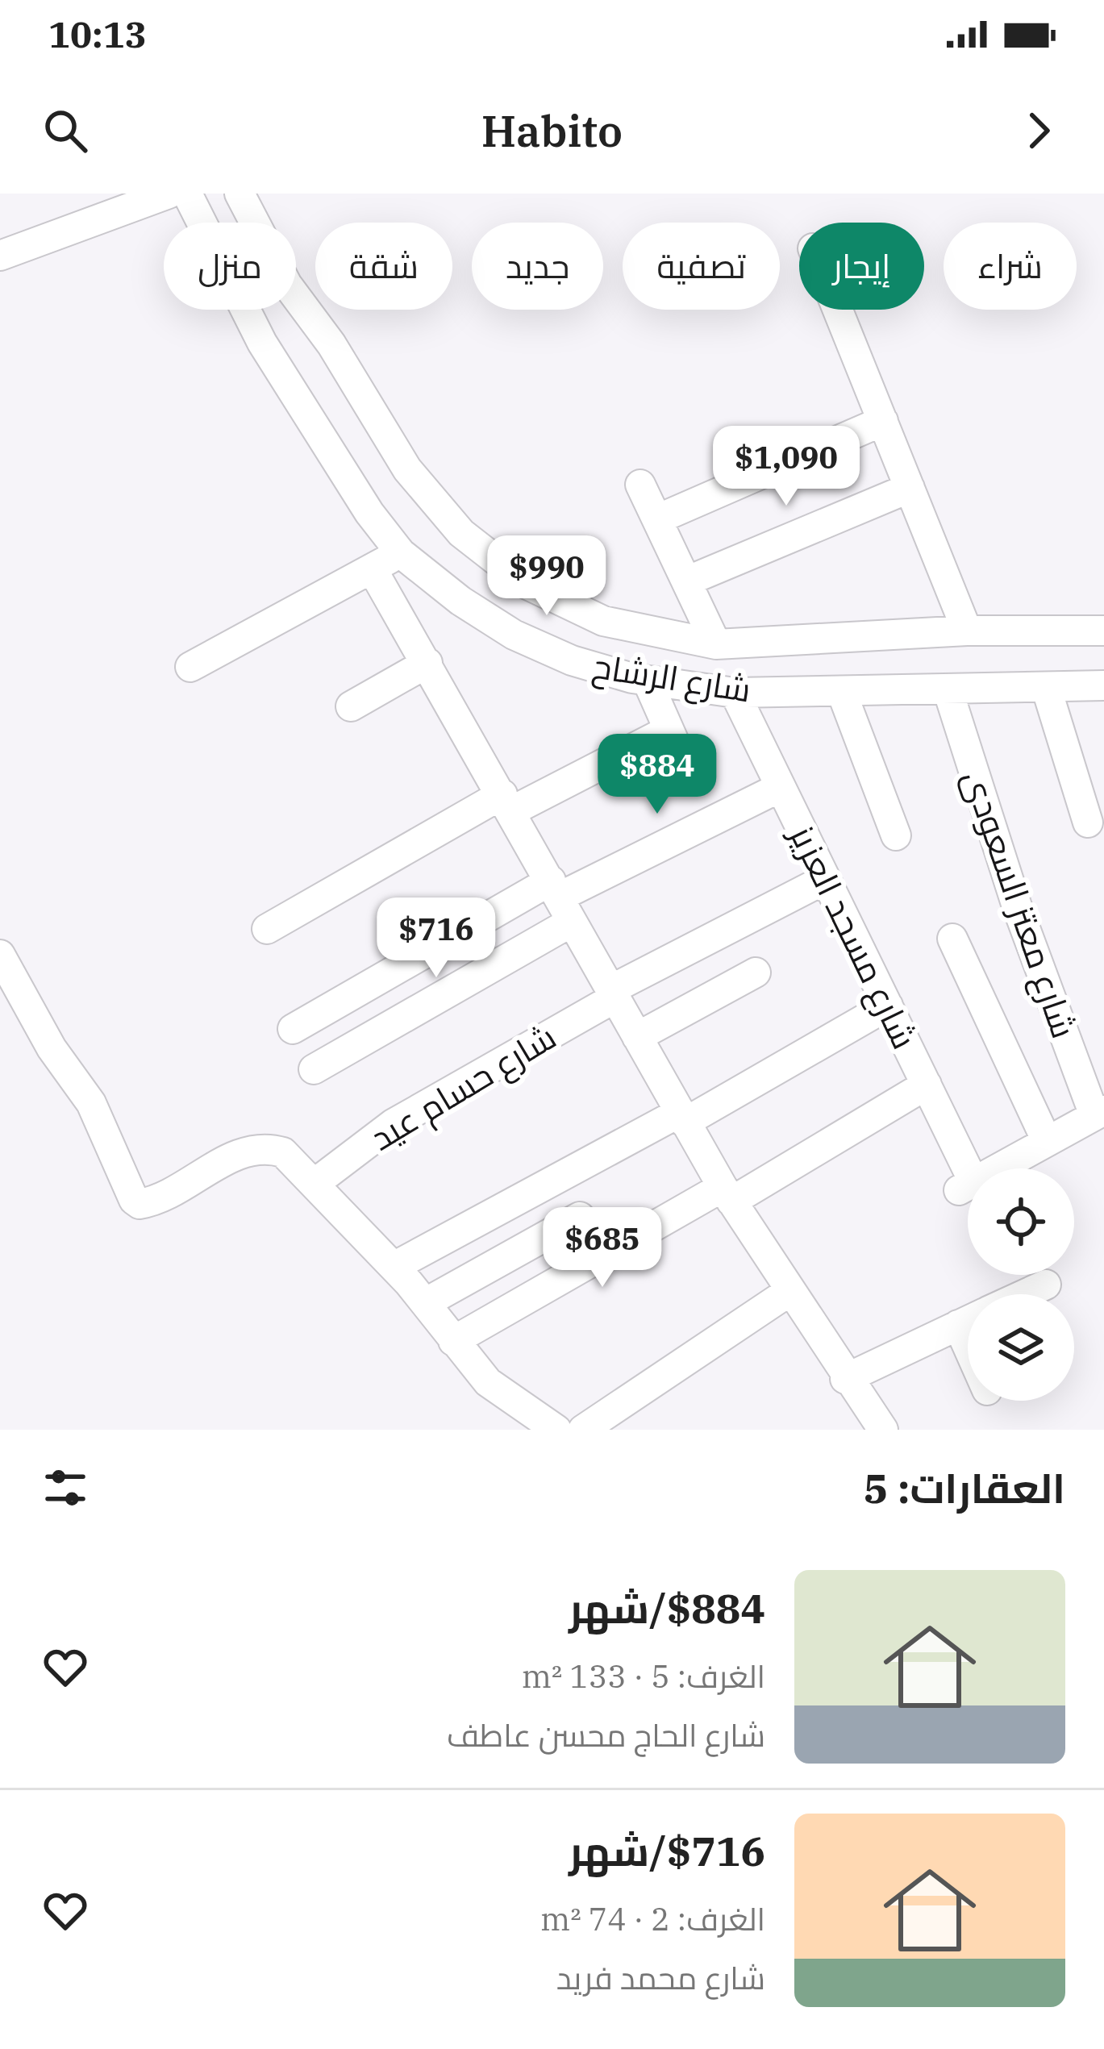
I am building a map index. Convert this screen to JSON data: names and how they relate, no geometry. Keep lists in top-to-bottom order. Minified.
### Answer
{"streets":{"street":["شارع الرشاح","شارع معتز السعودى","شارع مسجد العزيز","شارع حسام عيد"]},"crossings":[["شارع الرشاح","شارع معتز السعودى"],["شارع الرشاح","شارع مسجد العزيز"],["شارع مسجد العزيز","شارع حسام عيد"]],"page":{"status":"10:13","header":"Habito","chip":["شراء","إيجار","تصفية","جديد","شقة","منزل"],"price":["$1,090","$990","$884","$716","$685"],"heading":"العقارات: 5","list":[{"name":"$884/شهر","note":"الغرف: 5 · 133 m² · شارع الحاج محسن عاطف"},{"name":"$716/شهر","note":"الغرف: 2 · 74 m² · شارع محمد فريد"}]}}
